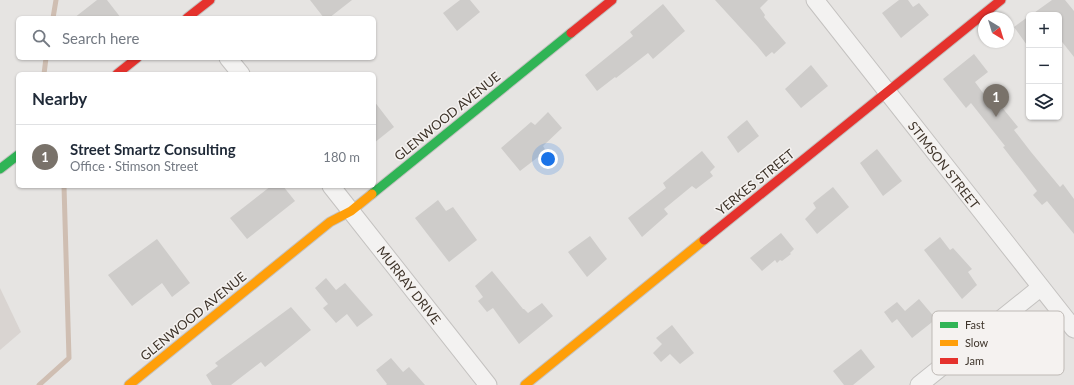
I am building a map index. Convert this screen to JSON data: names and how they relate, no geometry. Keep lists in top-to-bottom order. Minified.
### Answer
{"streets":{"street":["GLENWOOD AVENUE","STIMSON STREET","YERKES STREET","MURRAY DRIVE"]},"crossings":[["GLENWOOD AVENUE","MURRAY DRIVE"],["STIMSON STREET","YERKES STREET"]],"legend":["Fast","Slow","Jam"],"north":"bottom right","page":{"map_buttons":["+","−"],"search":"Search here","heading":"Nearby","pins":"1","list":[{"mark":"1","name":"Street Smartz Consulting","note":"Office · Stimson Street","value":"180 m"}]}}
